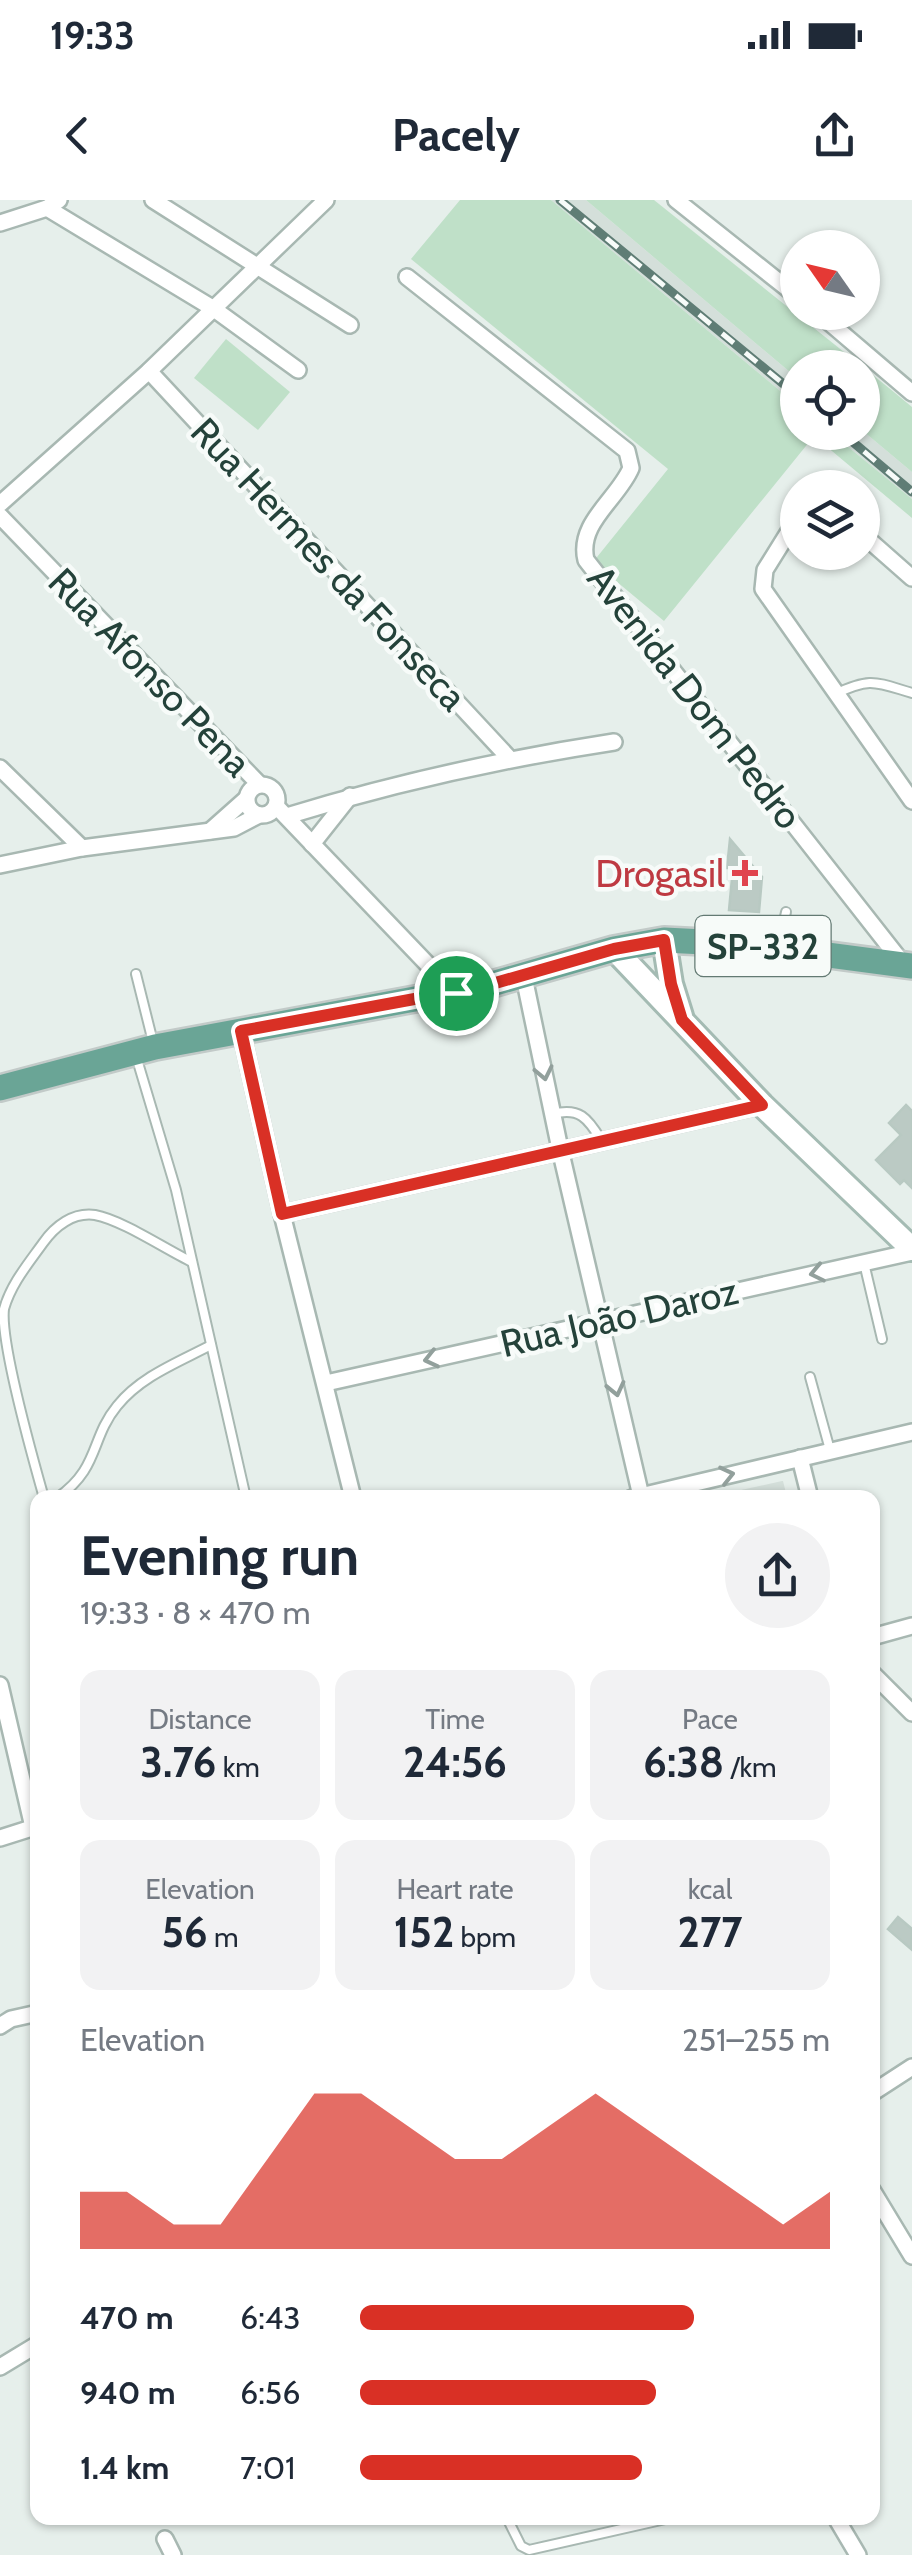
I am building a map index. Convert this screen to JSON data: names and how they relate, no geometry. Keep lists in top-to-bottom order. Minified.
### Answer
{"streets":{"main road":["SP-332"],"street":["Rua Hermes da Fonseca","Rua Afonso Pena","Avenida Dom Pedro","Rua João Daroz"]},"crossings":[["Avenida Dom Pedro","SP-332"]],"one_way":["Rua João Daroz"],"places":{"health":["Drogasil"]},"north":"top left","page":{"status":"19:33","header":"Pacely","heading":["Evening run","19:33 · 8 × 470 m"],"stats":[["Distance","3.76 km"],["Time","24:56"],["Pace","6:38 /km"],["Elevation","56 m"],["Heart rate","152 bpm"],["kcal","277"]],"chart":["Elevation","251–255 m"],"list":[{"name":"470 m","note":"6:43"},{"name":"940 m","note":"6:56"},{"name":"1.4 km","note":"7:01"}]}}
